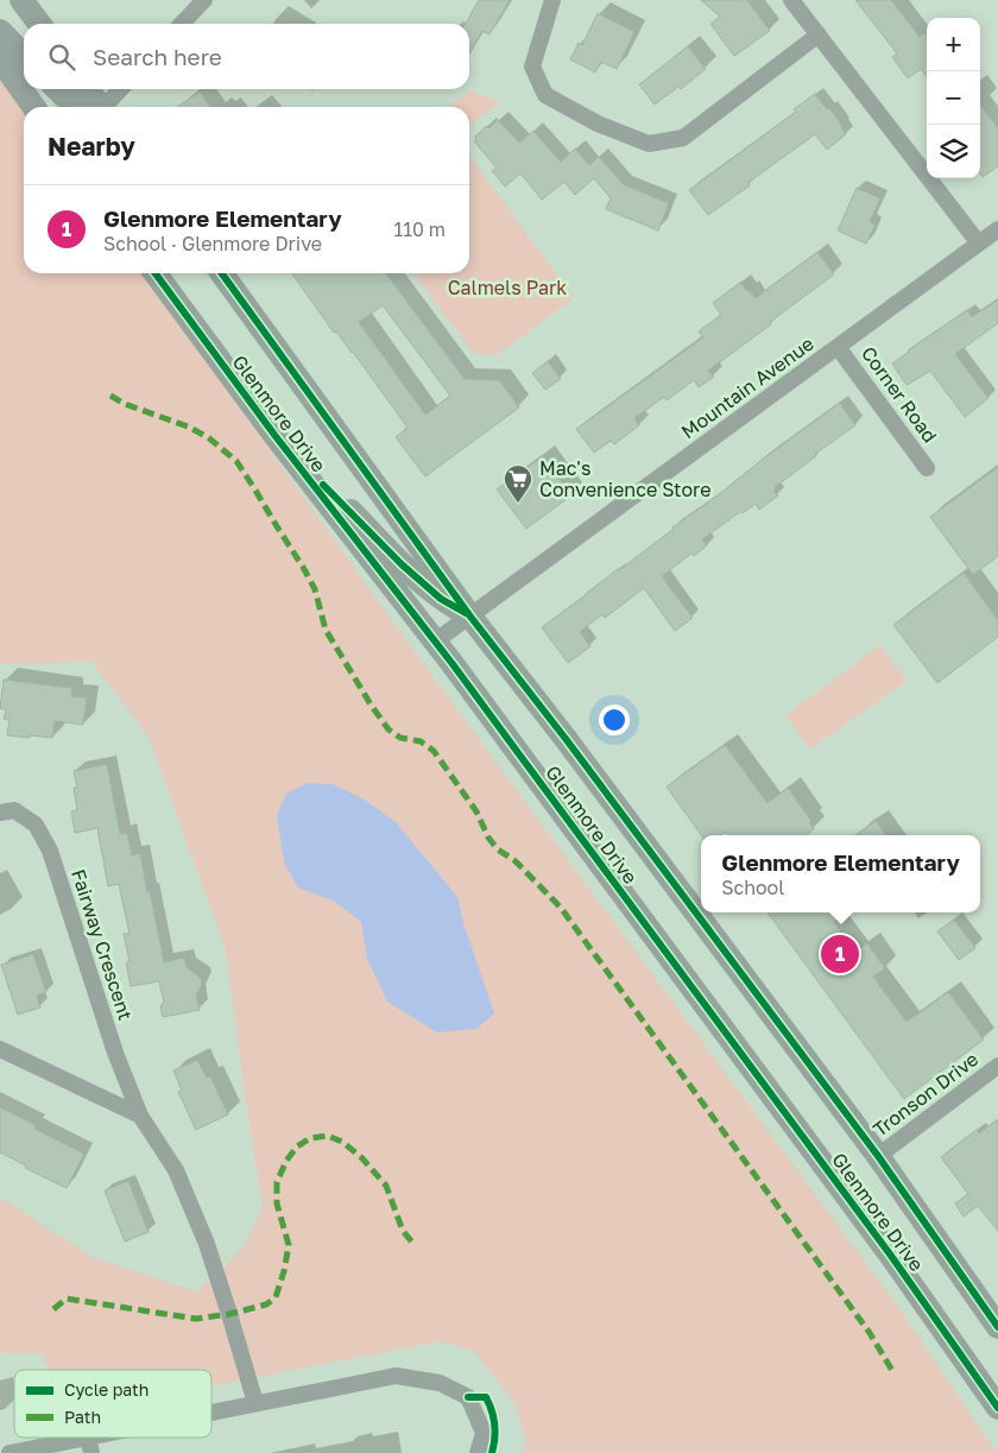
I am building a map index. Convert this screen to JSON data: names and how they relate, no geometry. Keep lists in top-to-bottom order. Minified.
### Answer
{"streets":{"main road":["Glenmore Drive"],"street":["Mountain Avenue","Corner Road","Fairway Crescent","Tronson Drive"]},"crossings":[["Mountain Avenue","Corner Road"],["Mountain Avenue","Glenmore Drive"],["Glenmore Drive","Tronson Drive"]],"parks":["Calmels Park"],"places":{"supermarket":["Mac's Convenience Store"]},"legend":["Cycle path","Path"],"page":{"map_buttons":["+","−"],"search":"Search here","heading":"Nearby","list":[{"mark":"1","name":"Glenmore Elementary","note":"School · Glenmore Drive","value":"110 m"}],"popup":["Glenmore Elementary","School"],"pins":"1"}}
